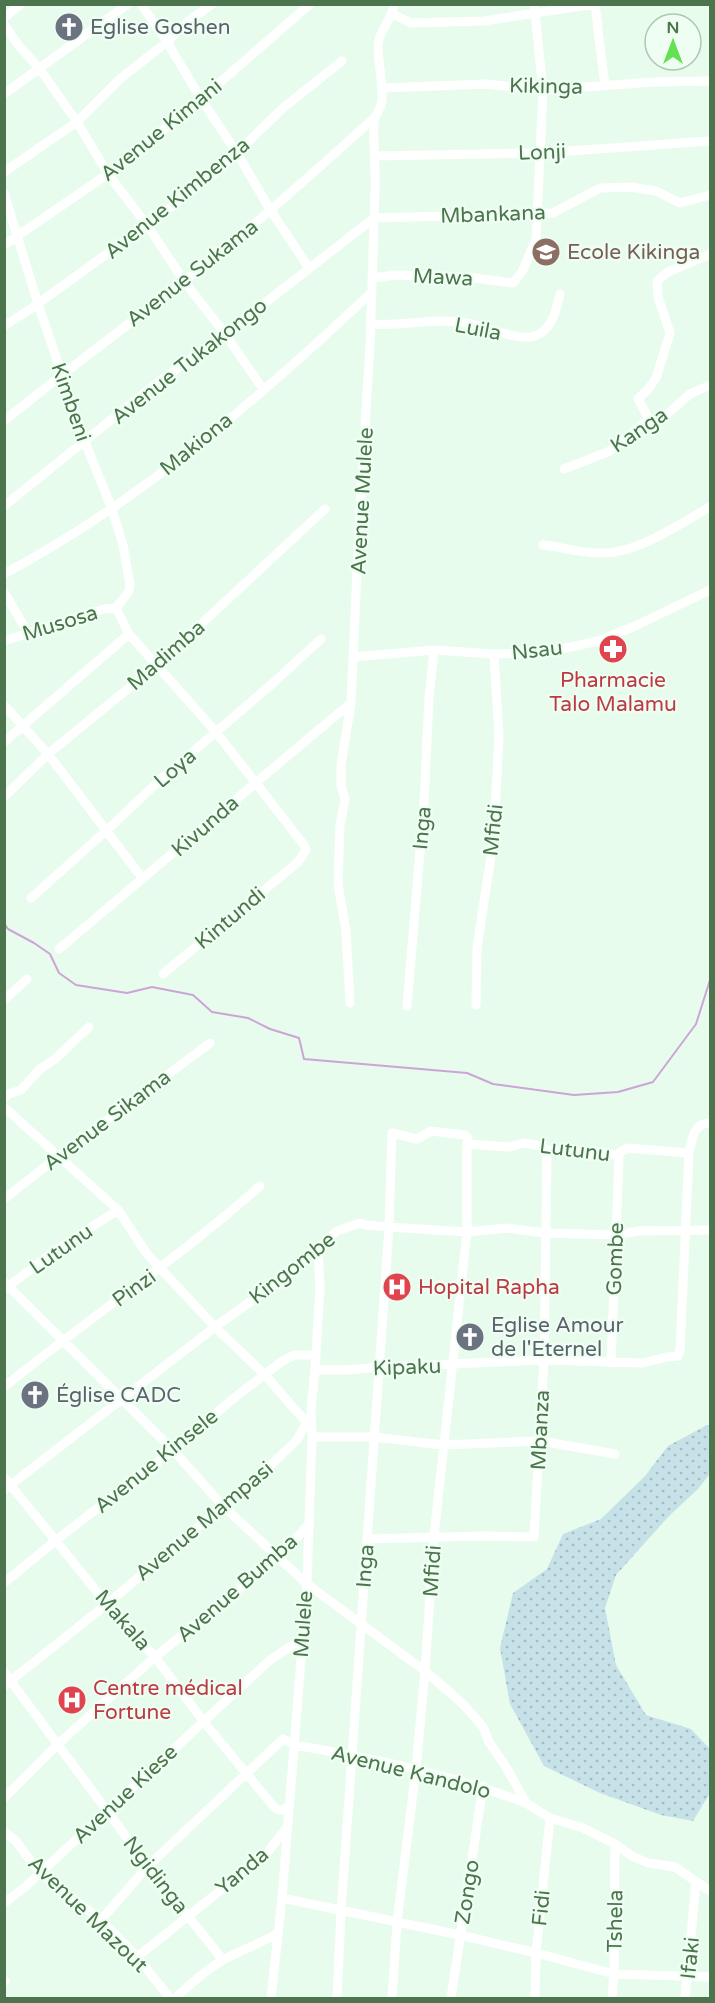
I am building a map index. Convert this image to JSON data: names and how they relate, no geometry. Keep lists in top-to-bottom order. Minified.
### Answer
{"streets":{"street":["Kikinga","Avenue Kimani","Lonji","Avenue Kimbenza","Mbankana","Avenue Sukama","Mawa","Luila","Avenue Tukakongo","Kimbeni","Kanga","Makiona","Avenue Mulele","Musosa","Nsau","Madimba","Loya","Kivunda","Inga","Mfidi","Kintundi","Avenue Sikama","Lutunu","Gombe","Kingombe","Pinzi","Kipaku","Mbanza","Avenue Kinsele","Avenue Mampasi","Avenue Bumba","Makala","Mulele","Avenue Kandolo","Avenue Kiese","Yanda","Ngidinga","Zongo","Fidi","Avenue Mazout","Tshela","Ifaki"]},"crossings":[["Kikinga","Avenue Mulele"],["Avenue Kimani","Kimbeni"],["Lonji","Avenue Mulele"],["Avenue Kimbenza","Kimbeni"],["Mbankana","Mawa"],["Mbankana","Avenue Tukakongo"],["Mbankana","Avenue Mulele"],["Avenue Sukama","Kimbeni"],["Avenue Sukama","Avenue Mulele"],["Mawa","Avenue Mulele"],["Luila","Avenue Mulele"],["Avenue Tukakongo","Kimbeni"],["Avenue Tukakongo","Avenue Mulele"],["Kimbeni","Makiona"],["Kimbeni","Musosa"],["Makiona","Avenue Mulele"],["Avenue Mulele","Nsau"],["Avenue Mulele","Kivunda"],["Nsau","Inga"],["Nsau","Mfidi"],["Kivunda","Kintundi"],["Inga","Lutunu"],["Inga","Kingombe"],["Inga","Kipaku"],["Inga","Avenue Kandolo"],["Mfidi","Lutunu"],["Mfidi","Kingombe"],["Mfidi","Kipaku"],["Mfidi","Mbanza"],["Mfidi","Avenue Kandolo"],["Lutunu","Gombe"],["Lutunu","Mbanza"],["Gombe","Kingombe"],["Gombe","Kipaku"],["Kingombe","Kipaku"],["Kingombe","Mbanza"],["Kingombe","Makala"],["Kingombe","Mulele"],["Kipaku","Mbanza"],["Kipaku","Mulele"],["Avenue Kinsele","Makala"],["Avenue Kinsele","Mulele"],["Avenue Mampasi","Makala"],["Avenue Mampasi","Mulele"],["Avenue Mampasi","Ngidinga"],["Avenue Bumba","Makala"],["Avenue Bumba","Mulele"],["Avenue Bumba","Ngidinga"],["Makala","Mulele"],["Makala","Avenue Kiese"],["Mulele","Avenue Kandolo"],["Mulele","Avenue Kiese"],["Mulele","Yanda"],["Avenue Kandolo","Zongo"],["Avenue Kandolo","Fidi"],["Avenue Kandolo","Tshela"],["Avenue Kandolo","Ifaki"],["Avenue Kiese","Ngidinga"],["Avenue Kiese","Avenue Mazout"],["Yanda","Ngidinga"],["Yanda","Avenue Mazout"]],"places":{"church":["Eglise Goshen","Eglise Amour de l'Eternel","Église CADC"],"school or university":["Ecole Kikinga"],"pharmacy":["Pharmacie Talo Malamu"],"hospital":["Hopital Rapha","Centre médical Fortune"]},"north":"top"}
